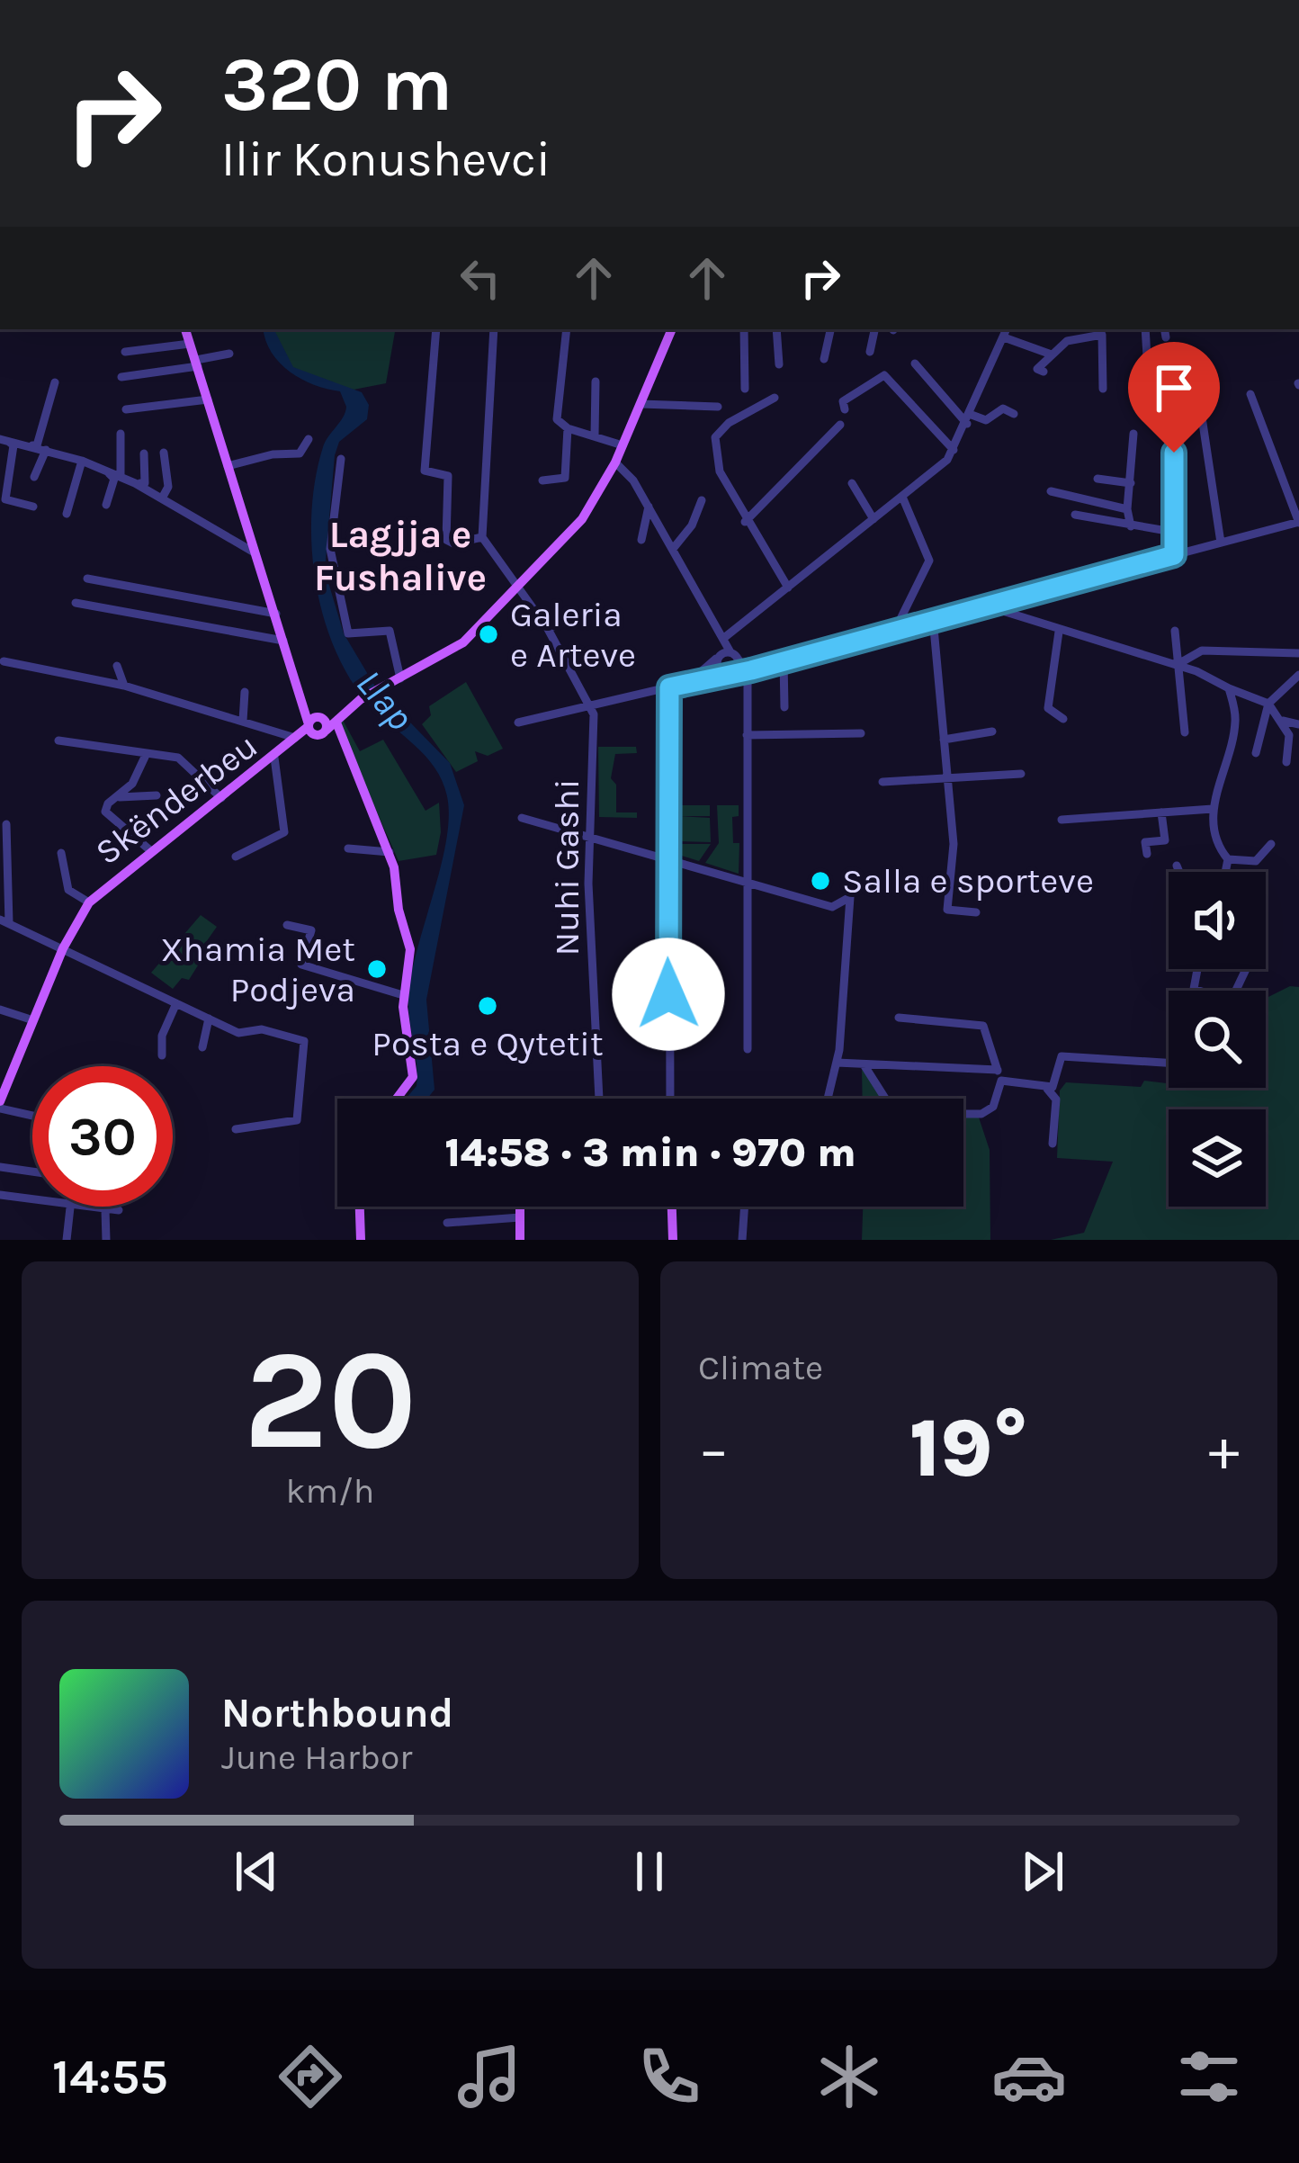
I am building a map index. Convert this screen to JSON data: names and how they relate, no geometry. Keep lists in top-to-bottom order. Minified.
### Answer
{"streets":{"main road":["Skënderbeu"],"street":["Nuhi Gashi"]},"districts":["Lagjja e Fushalive"],"water":["Llap"],"places":["Galeria e Arteve","Salla e sporteve","Xhamia Met Podjeva","Posta e Qytetit"],"page":{"turn":["320 m","Ilir Konushevci"],"limit":"30","trip":"14:58 · 3 min · 970 m","tile":[["20","km/h"],"Climate"],"heat":["−","19°","+"],"song":["Northbound","June Harbor"],"tabs":"14:55"}}
